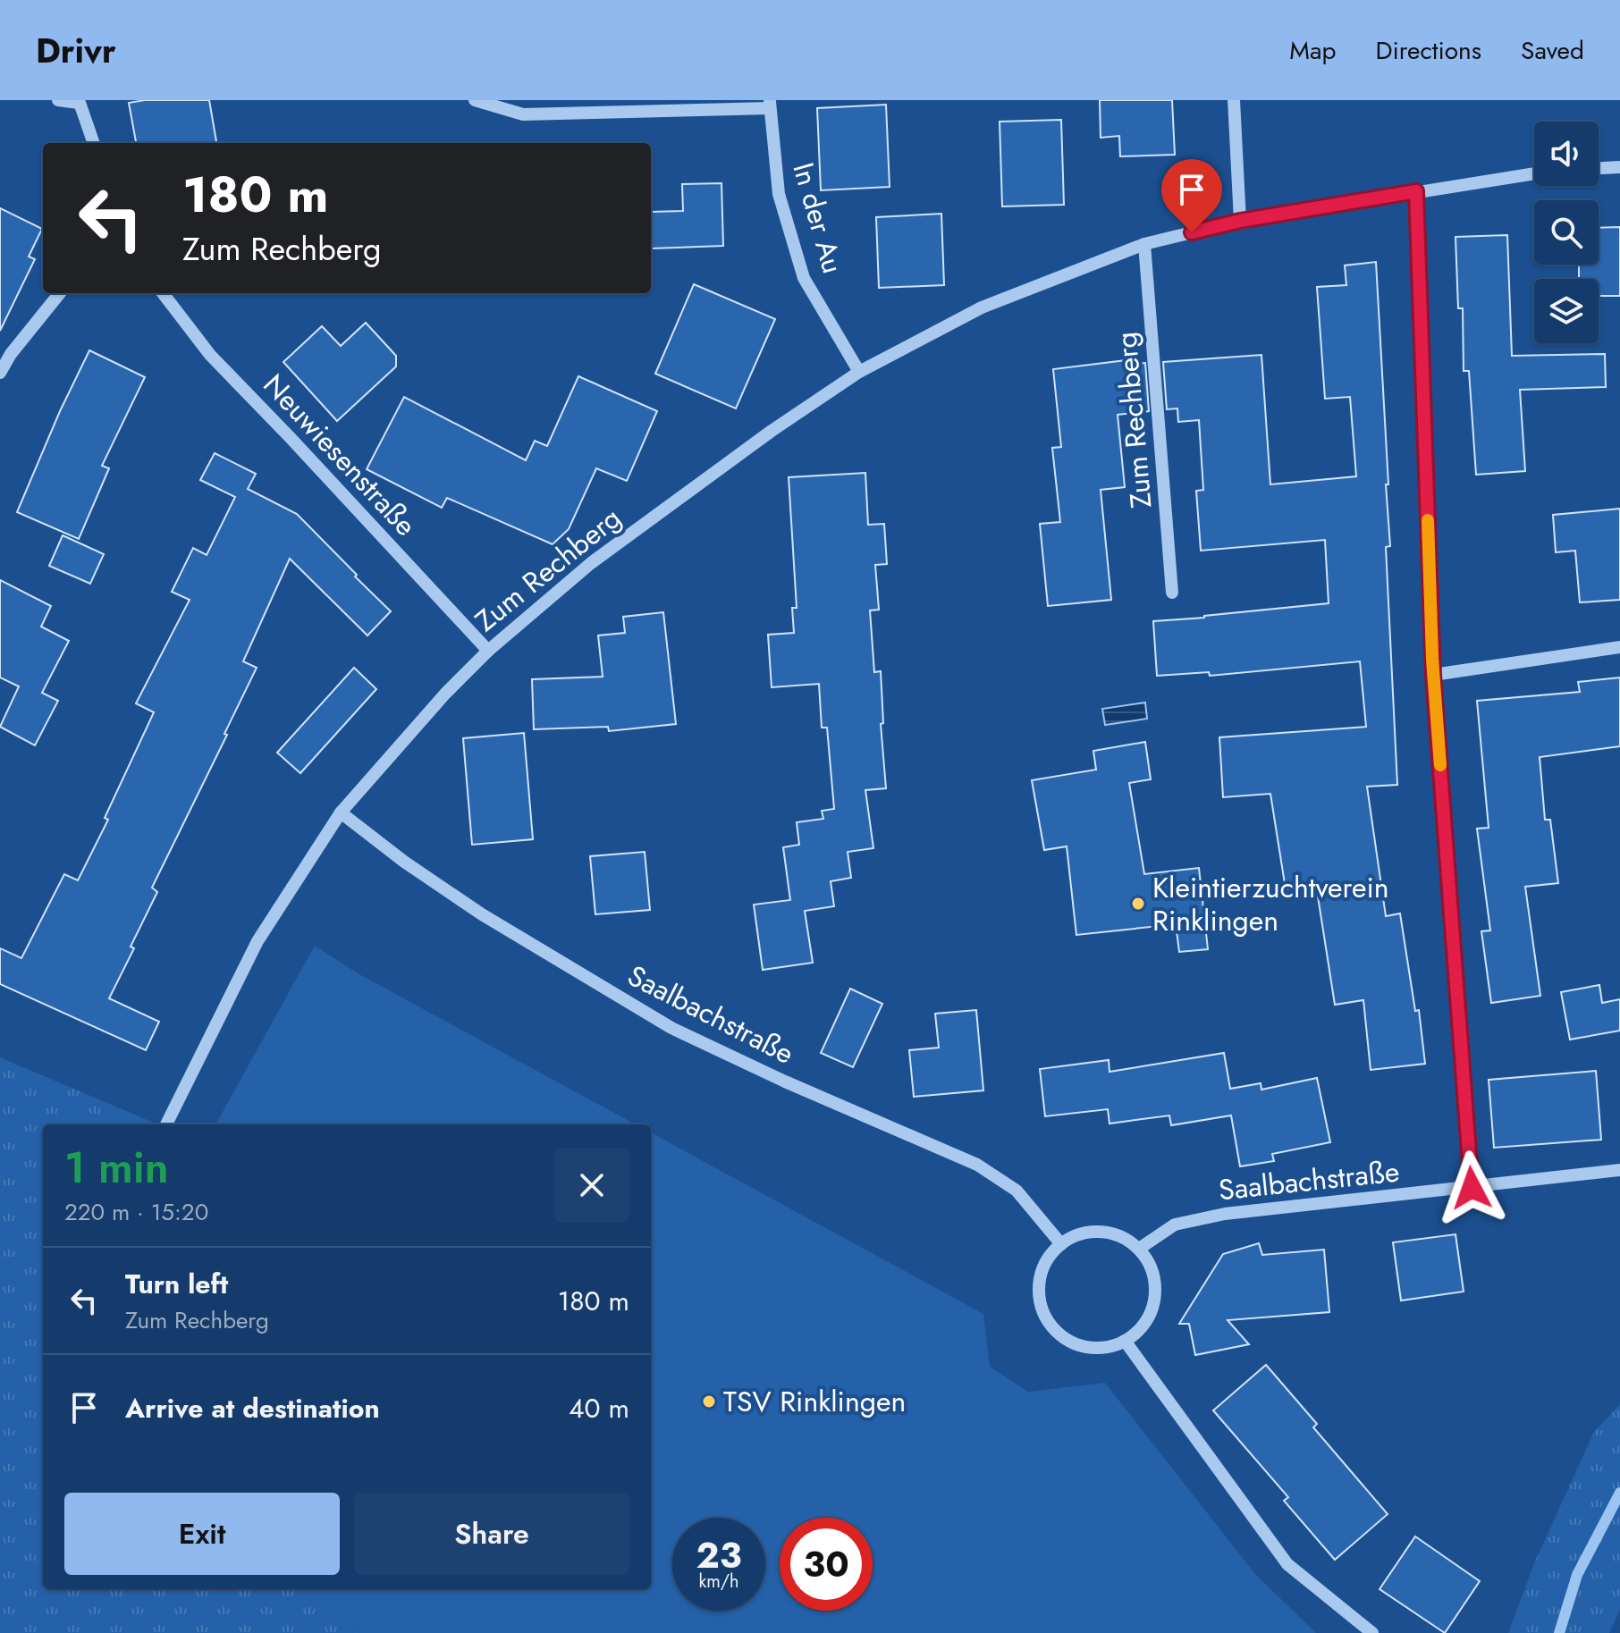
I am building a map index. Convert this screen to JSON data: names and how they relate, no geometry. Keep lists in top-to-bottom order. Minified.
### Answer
{"streets":{"street":["In der Au","Zum Rechberg","Neuwiesenstraße","Saalbachstraße"]},"crossings":[["In der Au","Zum Rechberg"],["Zum Rechberg","Neuwiesenstraße"],["Zum Rechberg","Saalbachstraße"]],"places":["Kleintierzuchtverein Rinklingen","TSV Rinklingen"],"page":{"header":"Drivr","nav":["Map","Directions","Saved"],"turn":["180 m","Zum Rechberg"],"heading":["1 min","220 m · 15:20"],"list":[{"name":"Turn left","note":"Zum Rechberg","value":"180 m"},{"name":"Arrive at destination","value":"40 m"}],"buttons":["Exit","Share"],"speed":"23 km/h","limit":"30"}}
